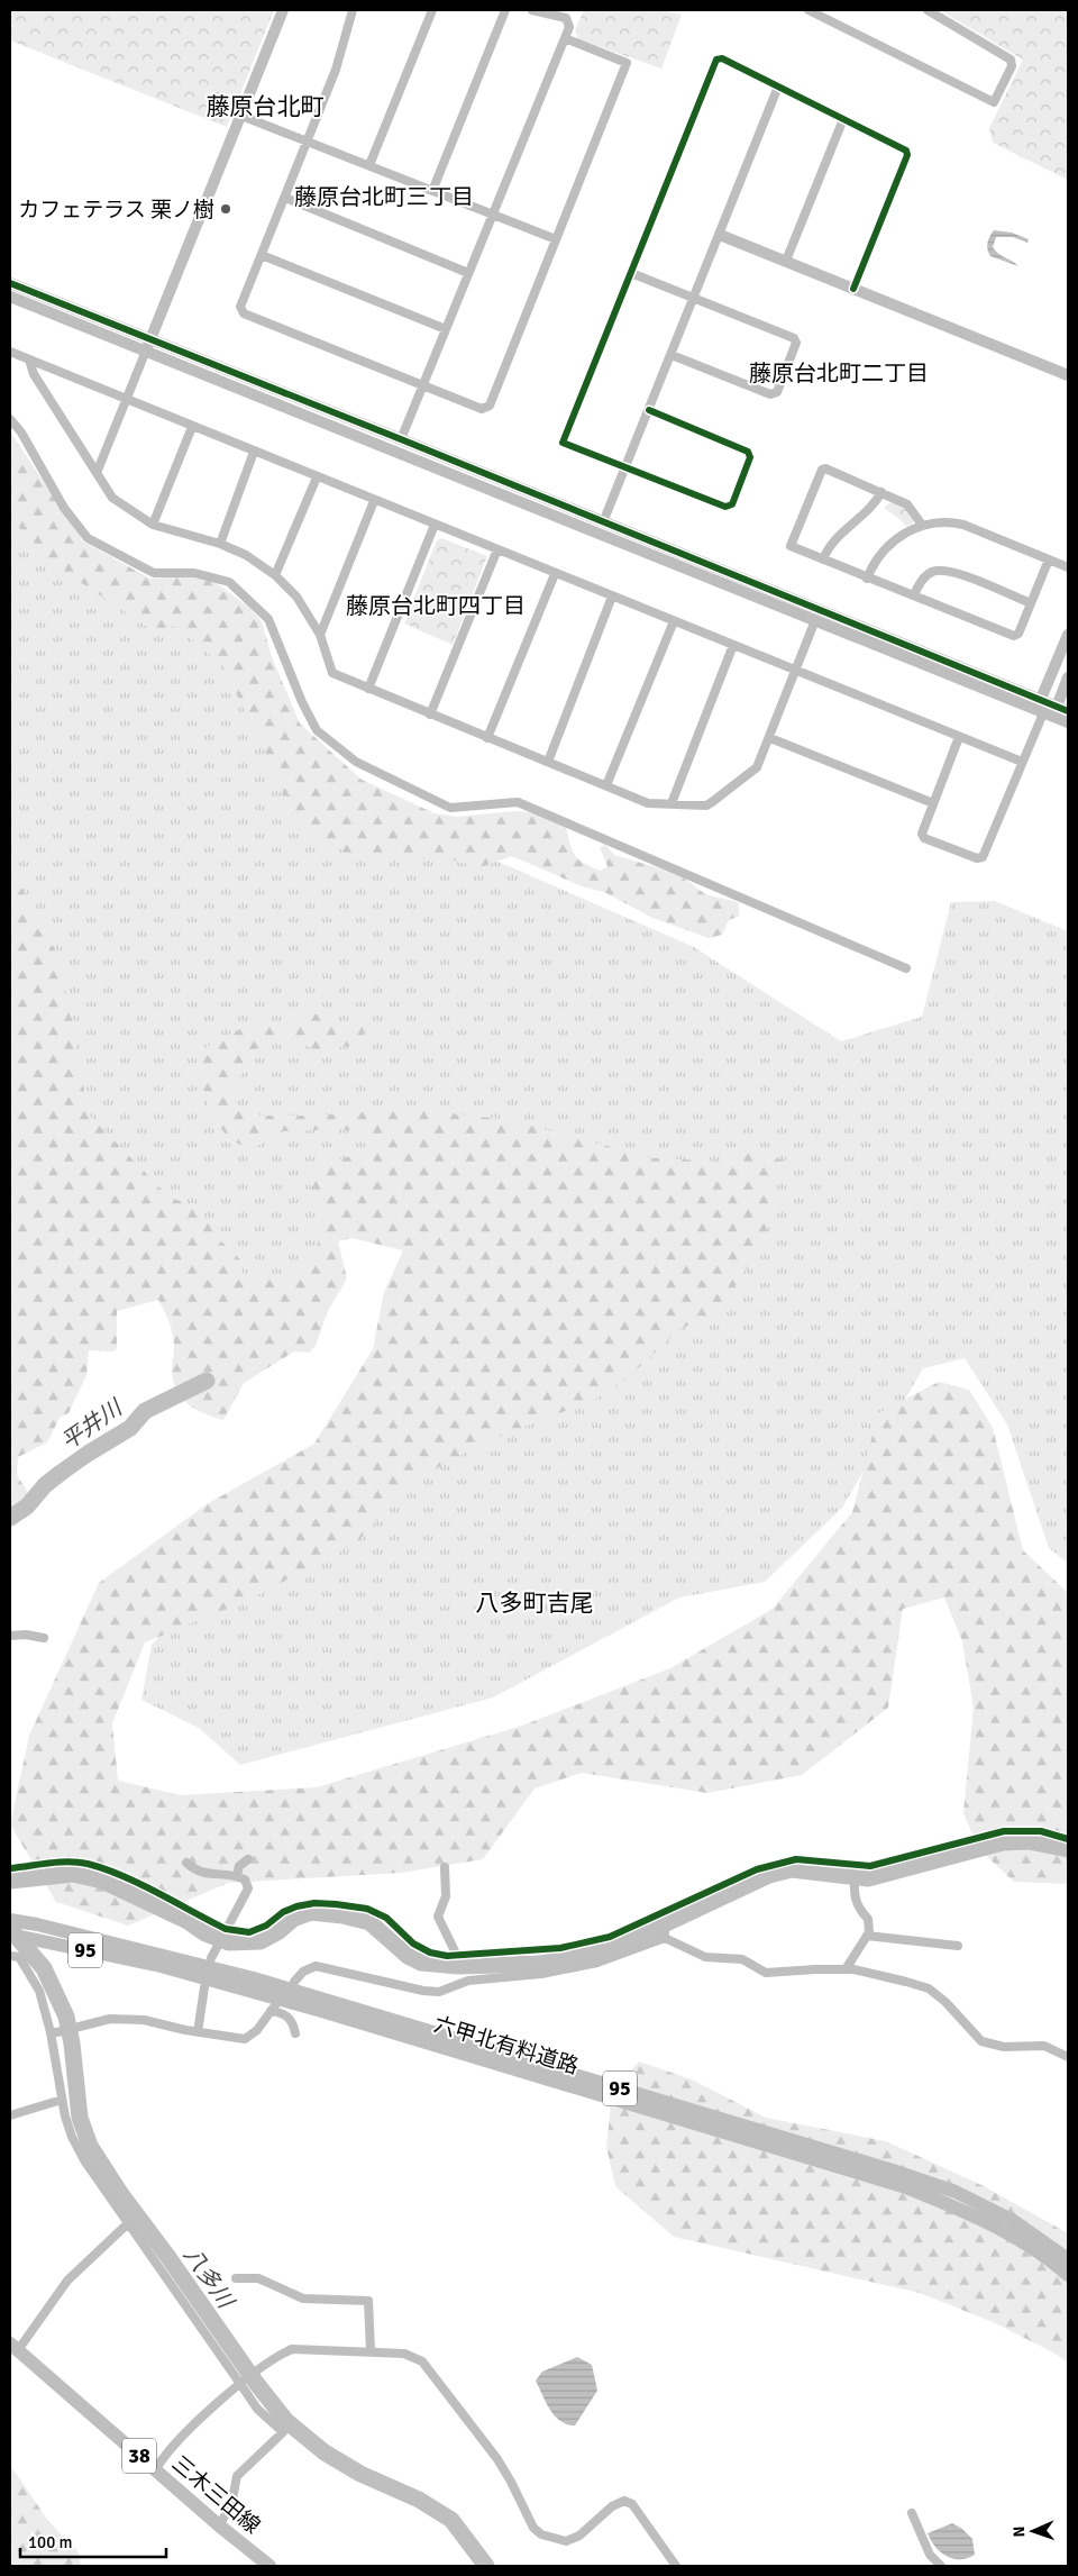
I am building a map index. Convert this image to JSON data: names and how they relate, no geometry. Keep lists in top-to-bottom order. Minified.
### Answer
{"streets":{"main road":["95","六甲北有料道路","38","三木三田線"]},"districts":["藤原台北町","藤原台北町三丁目","藤原台北町二丁目","藤原台北町四丁目","八多町吉尾"],"water":["平井川","八多川"],"places":["カフェテラス 栗ノ樹"],"scale_bar":"100 m","north":"left"}
